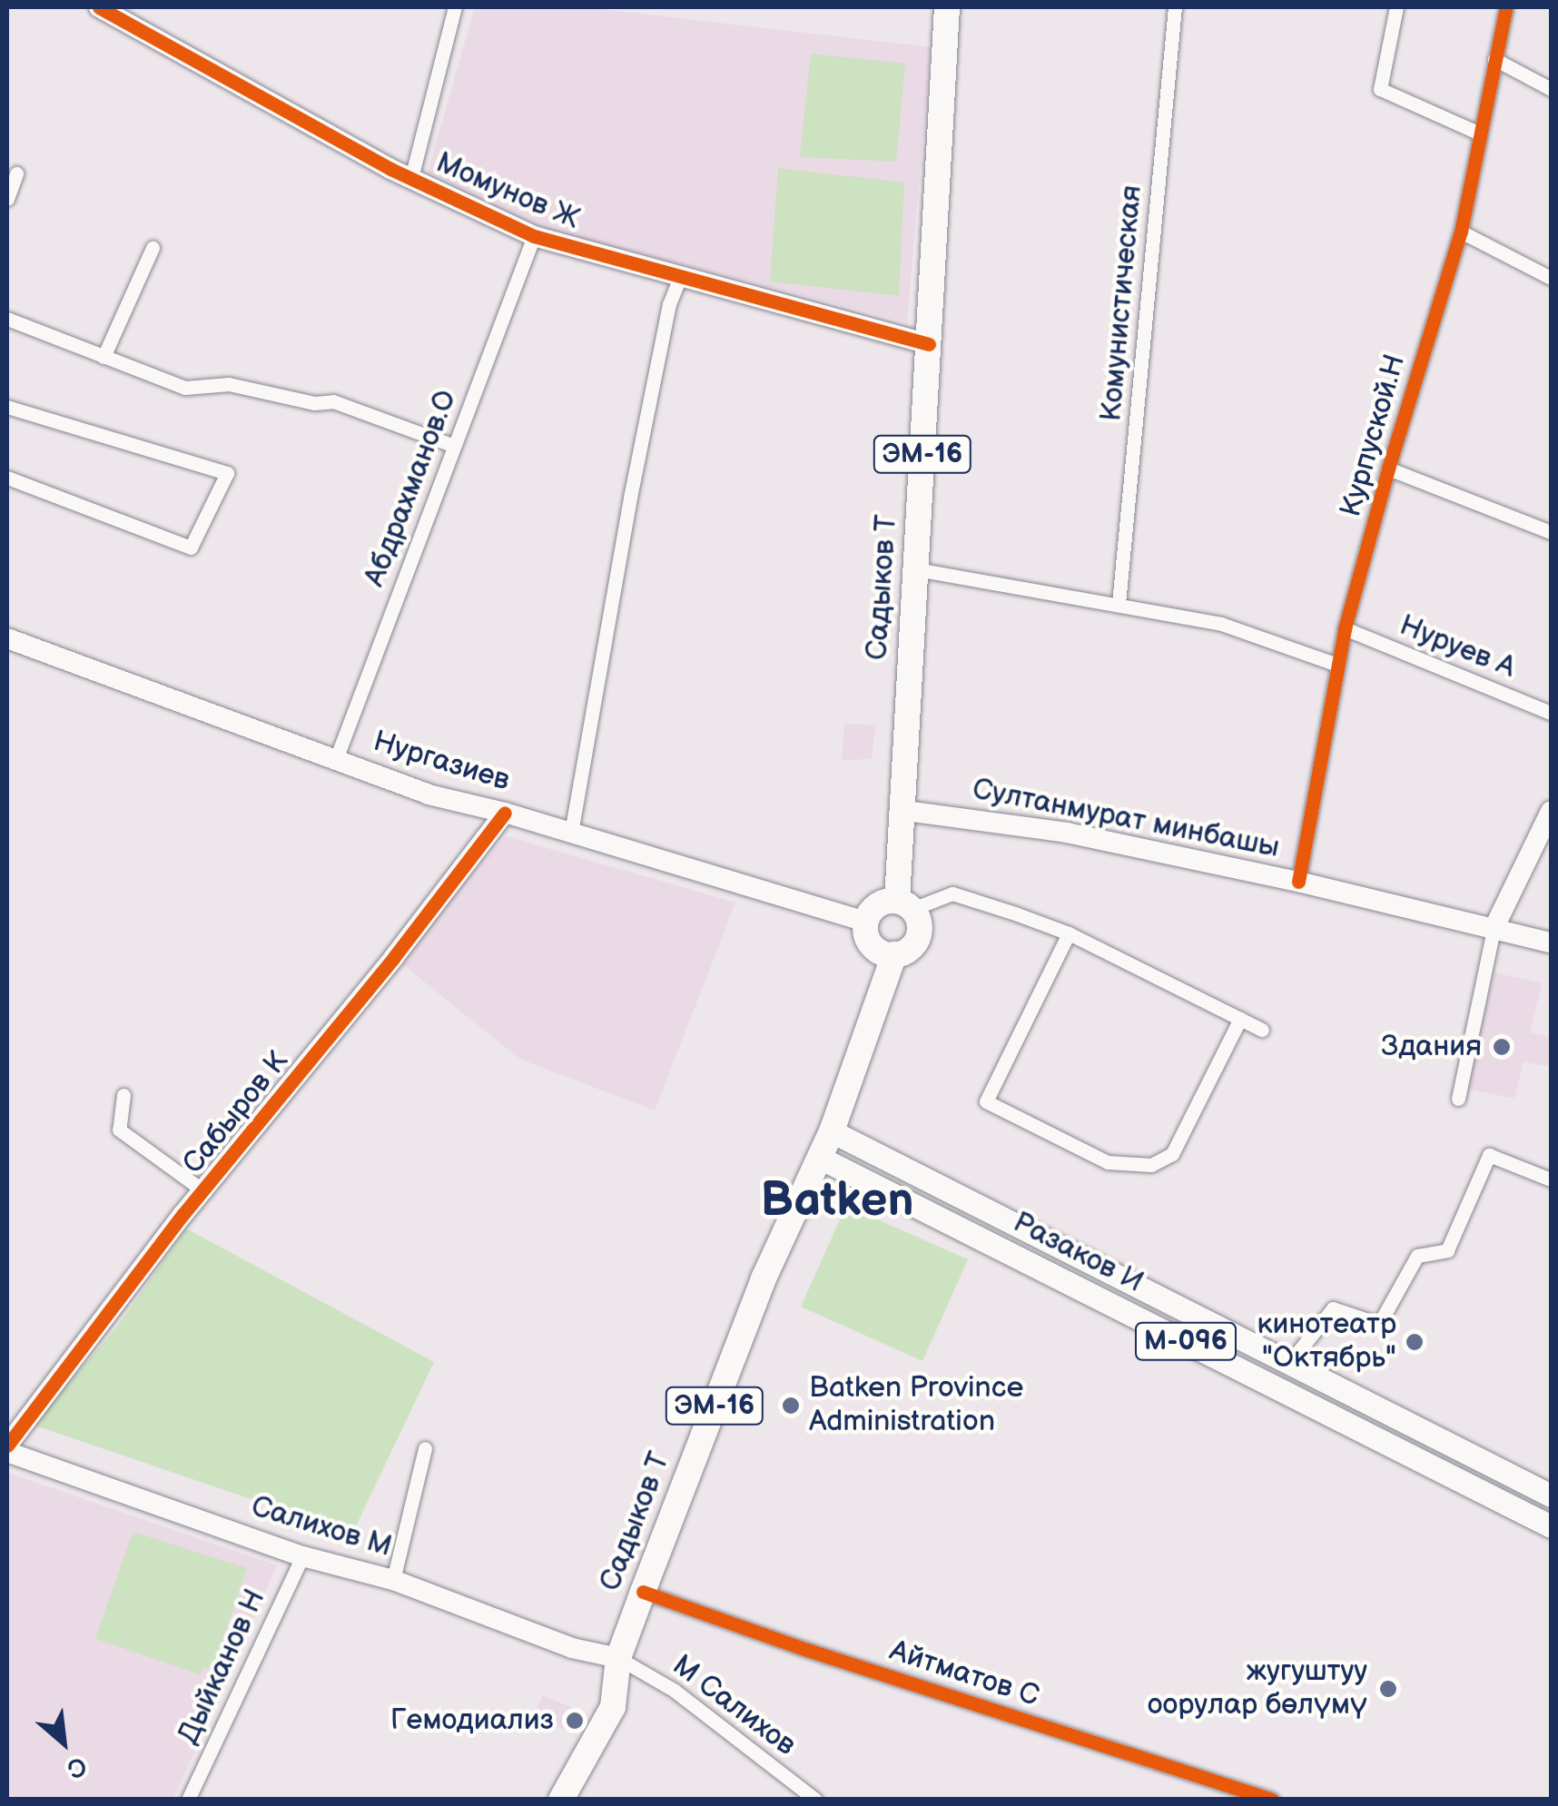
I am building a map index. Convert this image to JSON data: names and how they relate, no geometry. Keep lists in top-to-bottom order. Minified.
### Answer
{"streets":{"highway":["ЭМ-16","Садыков Т"],"main road":["Разаков И","М-096"],"street":["Момунов Ж","Комунистическая","Курпуской.Н","Абдрахманов.О","Нуруев А","Нургазиев","Султанмурат минбашы","Сабыров К","Салихов М","Дыйканов Н","Айтматов С","М Салихов"]},"crossings":[["Момунов Ж","Абдрахманов.О"],["Момунов Ж","Садыков Т"],["Курпуской.Н","Нуруев А"],["Курпуской.Н","Султанмурат минбашы"],["ЭМ-16","Садыков Т"],["ЭМ-16","Нургазиев"],["ЭМ-16","Разаков И"],["ЭМ-16","Салихов М"],["ЭМ-16","М Салихов"],["Абдрахманов.О","Нургазиев"],["Садыков Т","Нургазиев"],["Садыков Т","Султанмурат минбашы"],["Садыков Т","Разаков И"],["Садыков Т","Салихов М"],["Садыков Т","Айтматов С"],["Садыков Т","М Салихов"],["Нургазиев","Сабыров К"],["Сабыров К","Салихов М"],["Салихов М","Дыйканов Н"],["Салихов М","М Салихов"]],"districts":["Batken"],"places":["Здания","кинотеатр \"Октябрь\"","Batken Province Administration","жугуштуу оорулар бөлүмү","Гемодиализ"],"north":"bottom right"}
